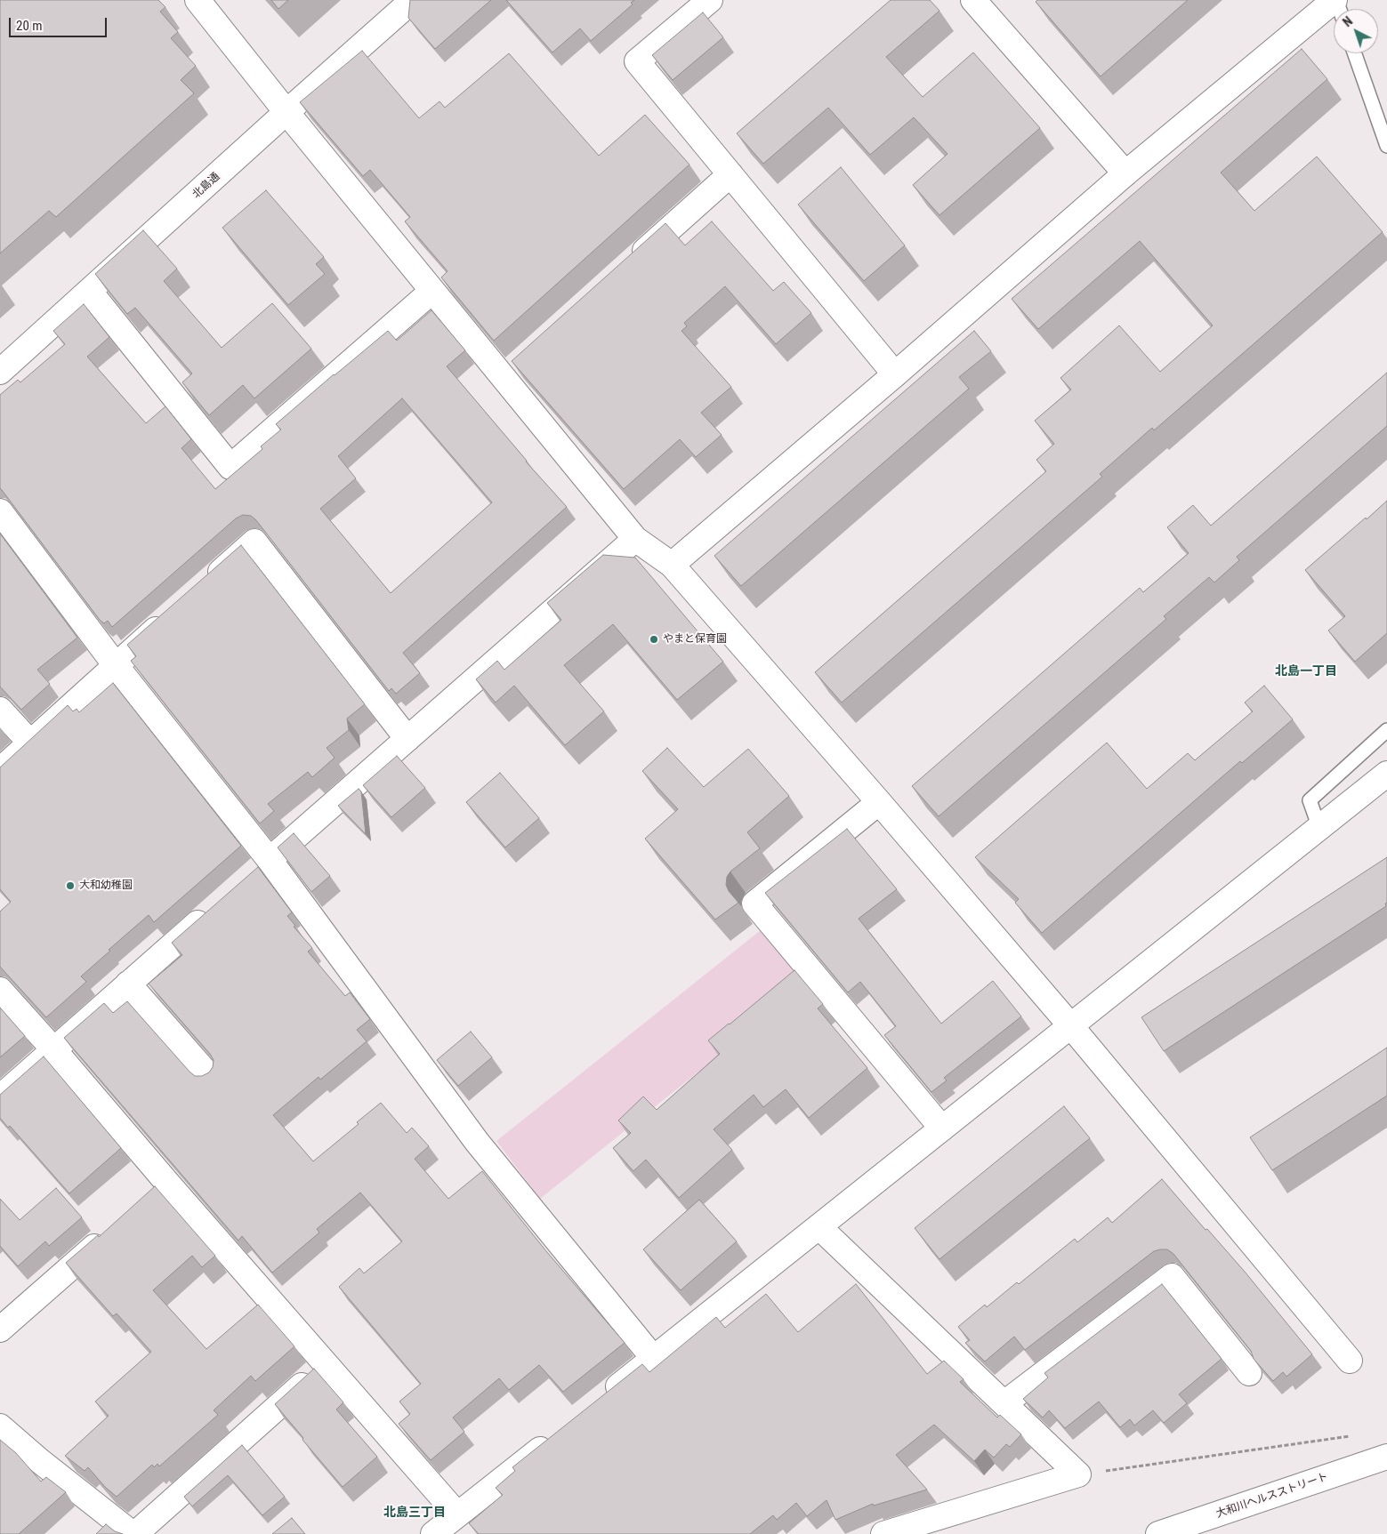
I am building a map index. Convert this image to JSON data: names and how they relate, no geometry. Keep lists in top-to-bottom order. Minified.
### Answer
{"streets":{"street":["北島通","大和川ヘルスストリート"]},"districts":["北島一丁目","北島三丁目"],"places":["やまと保育園","大和幼稚園"],"scale_bar":"20 m","north":"top left"}
